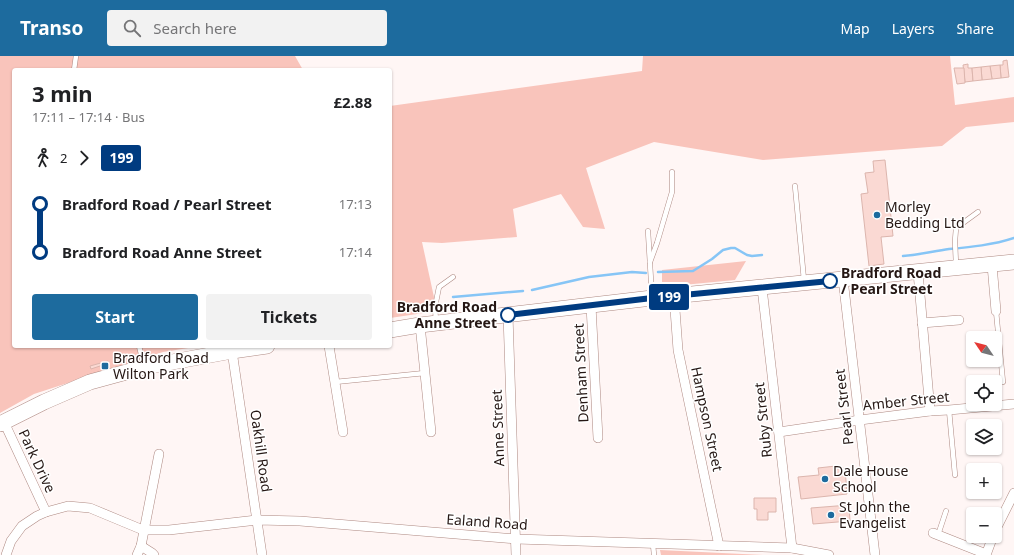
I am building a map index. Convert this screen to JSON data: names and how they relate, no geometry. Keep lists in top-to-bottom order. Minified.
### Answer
{"streets":{"street":["Denham Street","Amber Street","Pearl Street","Hampson Street","Ruby Street","Anne Street","Oakhill Road","Park Drive","Ealand Road"]},"crossings":[["Amber Street","Pearl Street"],["Amber Street","Ruby Street"],["Hampson Street","Ealand Road"],["Ruby Street","Ealand Road"],["Anne Street","Ealand Road"],["Oakhill Road","Ealand Road"]],"places":{"other":["Morley Bedding Ltd","Bradford Road / Pearl Street","Bradford Road Anne Street","Dale House School","St John the Evangelist"],"transit":["Bradford Road Wilton Park"]},"lines":["bus line 199"],"north":"top left","page":{"header":"Transo","search":"Search here","nav":["Map","Layers","Share"],"on_map":"199","heading":["3 min","17:11 – 17:14 · Bus","£2.88"],"legs":["2","199"],"list":[{"name":"Bradford Road / Pearl Street","value":"17:13"},{"name":"Bradford Road Anne Street","value":"17:14"}],"buttons":["Start","Tickets"],"map_buttons":["+","−"]}}
